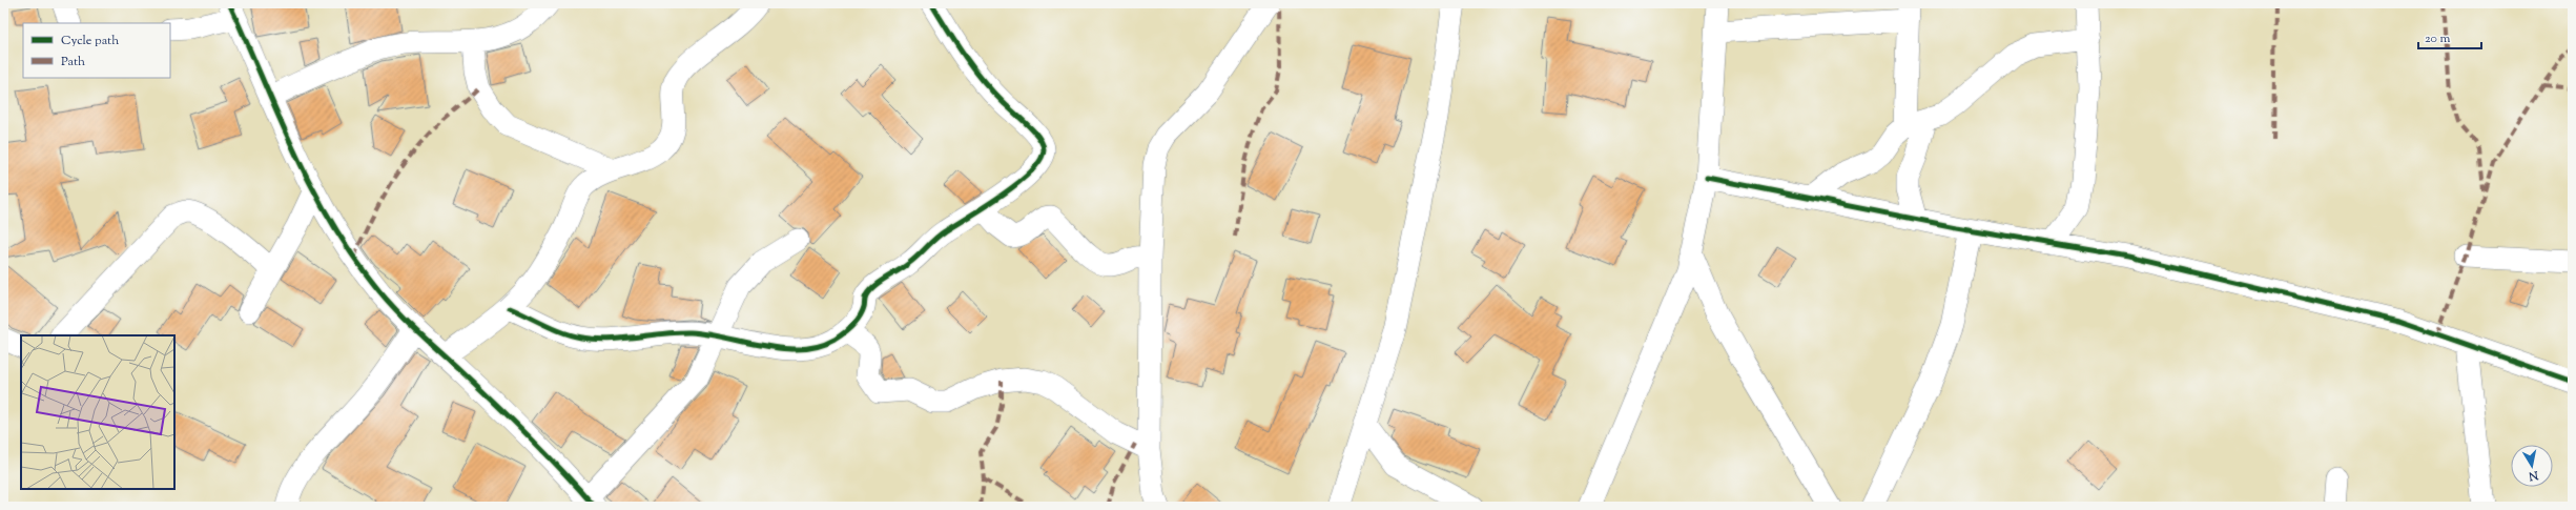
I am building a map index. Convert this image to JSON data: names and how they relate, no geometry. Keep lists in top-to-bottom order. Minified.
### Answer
{"legend":["Cycle path","Path"],"scale_bar":"20 m","north":"bottom"}
